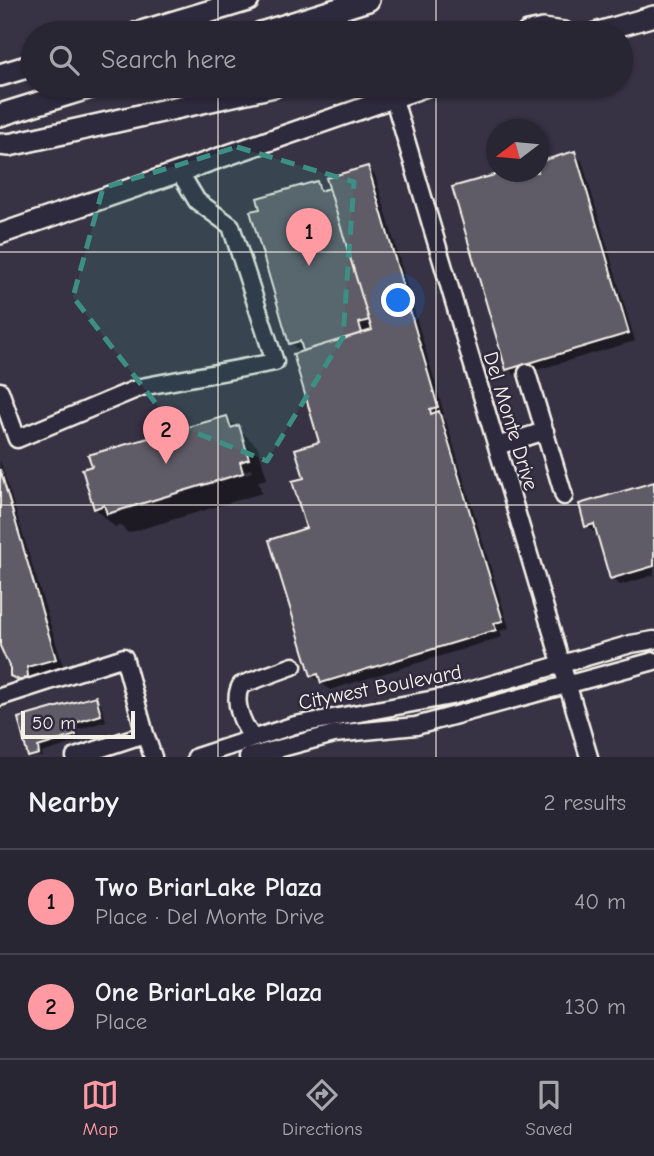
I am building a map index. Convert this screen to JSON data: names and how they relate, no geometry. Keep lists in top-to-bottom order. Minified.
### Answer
{"streets":{"street":["Del Monte Drive","Citywest Boulevard"]},"crossings":[["Del Monte Drive","Citywest Boulevard"]],"scale_bar":"50 m","north":"left","page":{"search":"Search here","pins":["1","2"],"scale":"50 m","heading":["Nearby","2 results"],"list":[{"mark":"1","name":"Two BriarLake Plaza","note":"Place · Del Monte Drive","value":"40 m"},{"mark":"2","name":"One BriarLake Plaza","note":"Place","value":"130 m"}],"nav":["Map","Directions","Saved"]}}
